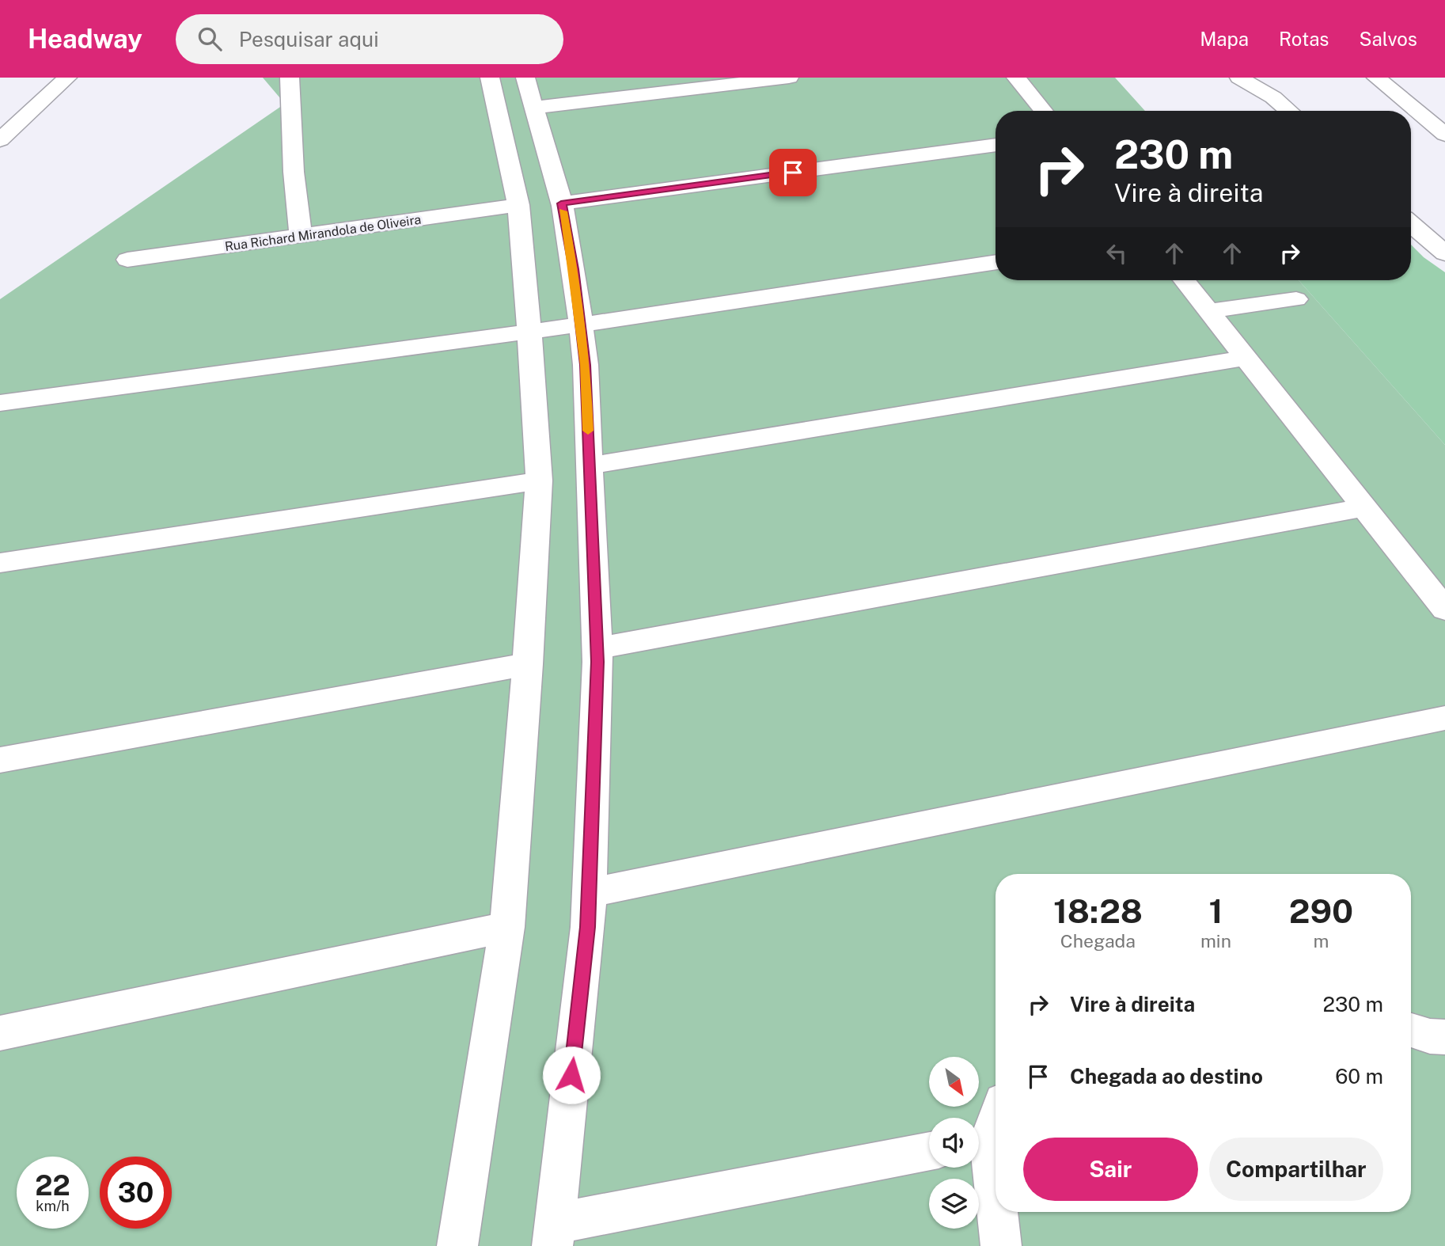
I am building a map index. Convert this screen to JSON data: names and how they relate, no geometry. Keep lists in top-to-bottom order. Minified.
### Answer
{"streets":{"street":["Rua Richard Mirandola de Oliveira"]},"north":"bottom right","page":{"header":"Headway","search":"Pesquisar aqui","nav":["Mapa","Rotas","Salvos"],"turn":["230 m","Vire à direita"],"eta":["18:28","Chegada","1","min","290","m"],"list":[{"name":"Vire à direita","value":"230 m"},{"name":"Chegada ao destino","value":"60 m"}],"buttons":["Sair","Compartilhar"],"speed":"22 km/h","limit":"30"}}
